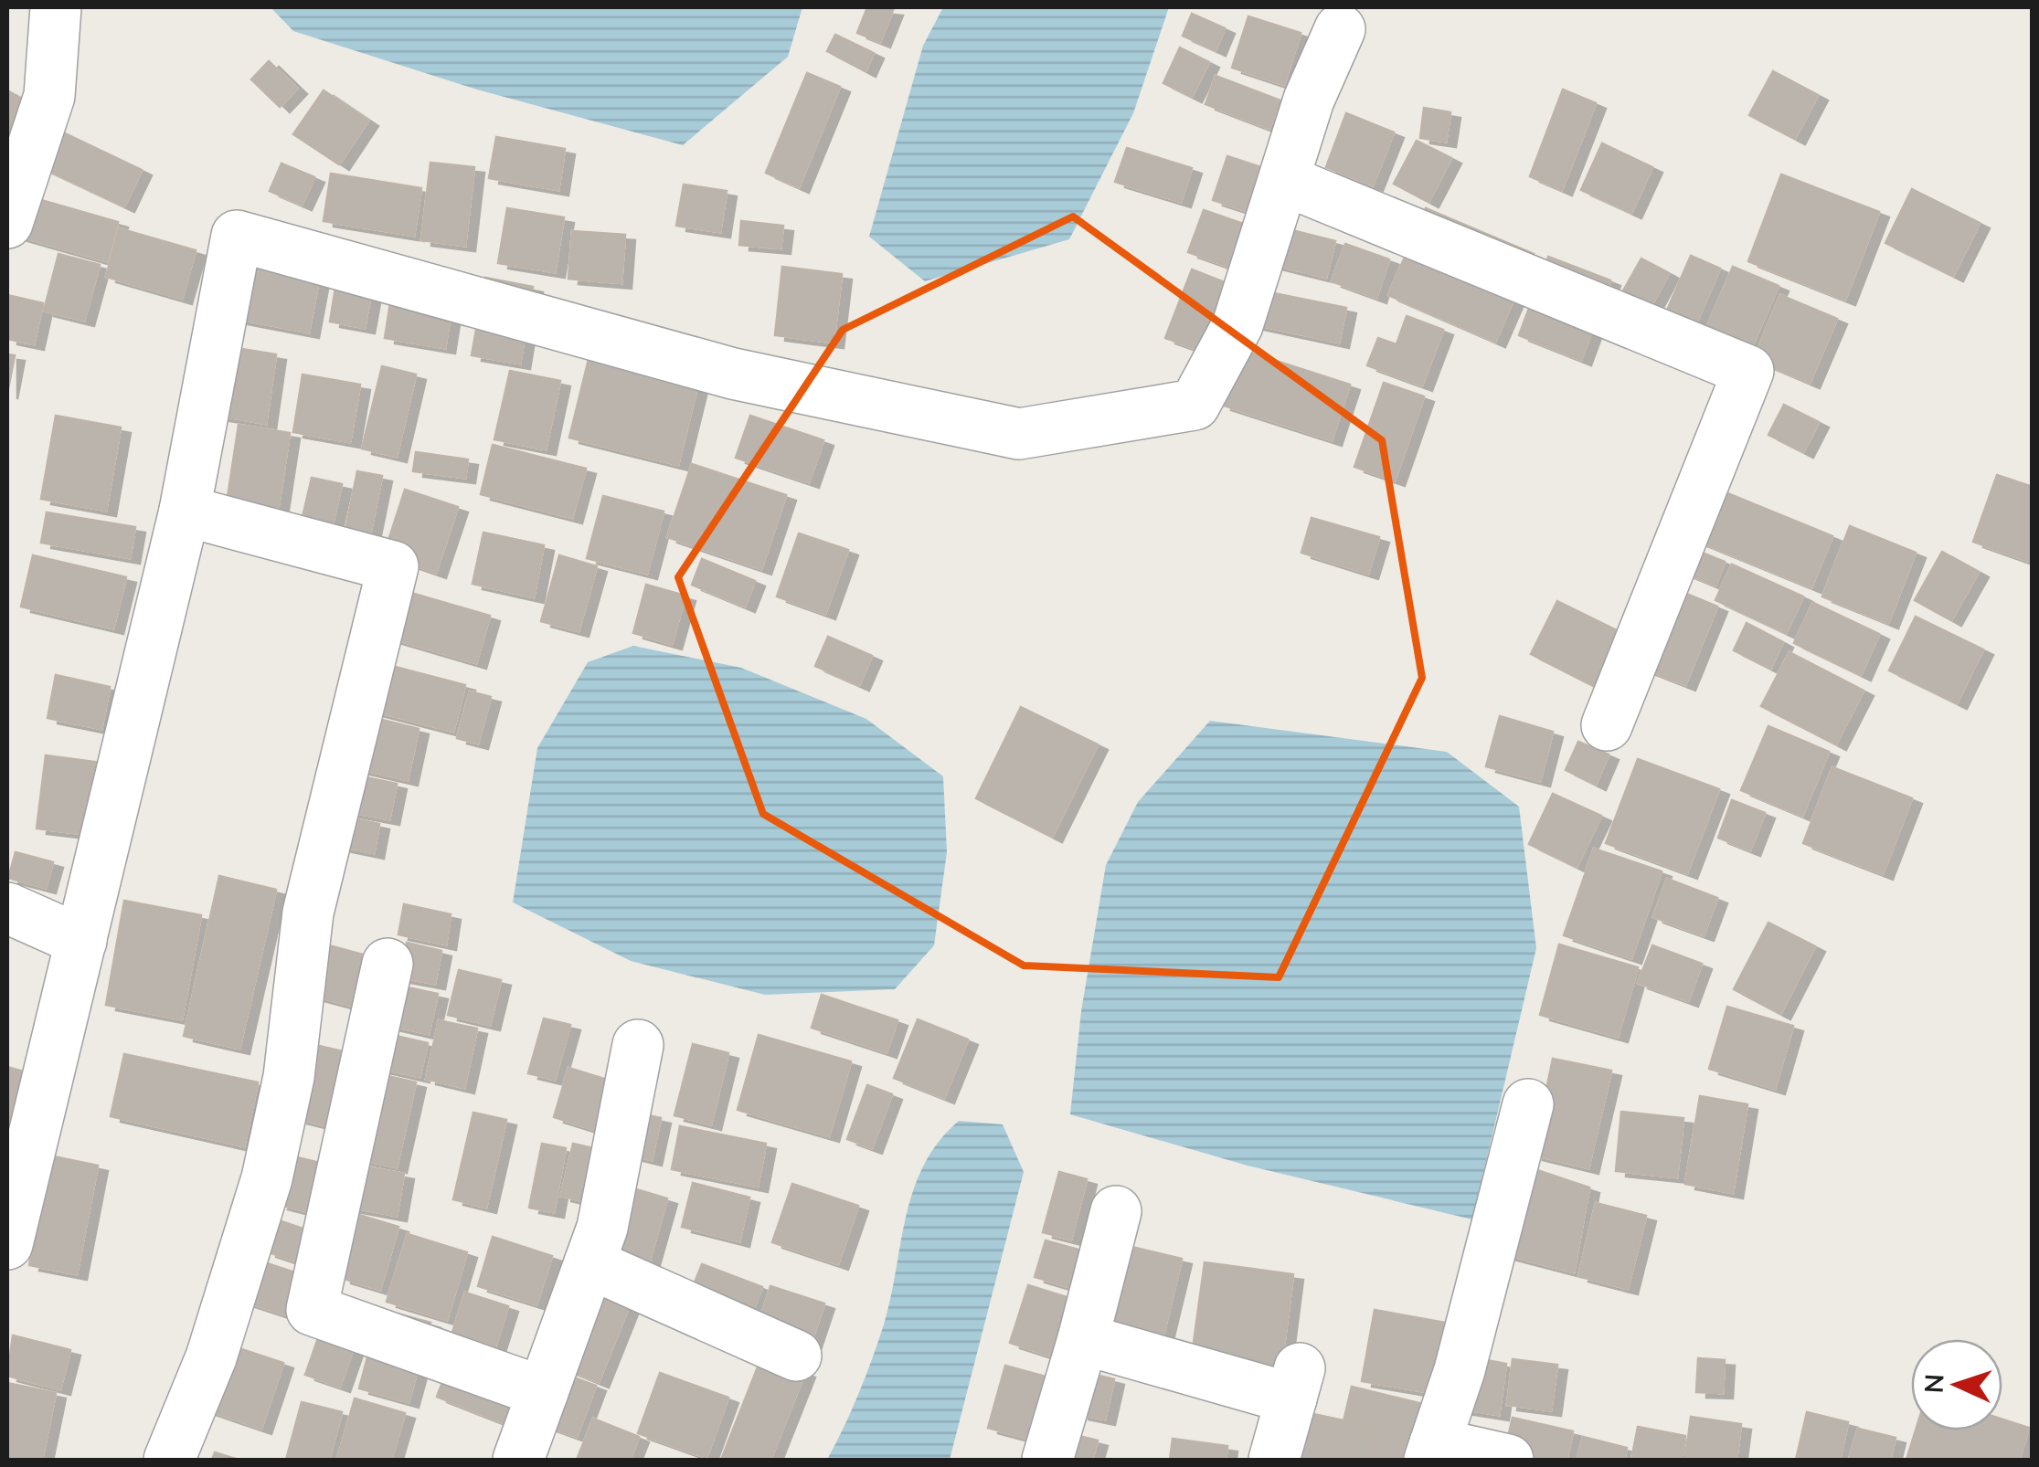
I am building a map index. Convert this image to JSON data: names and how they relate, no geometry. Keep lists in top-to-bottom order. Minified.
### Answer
{"north":"left"}
